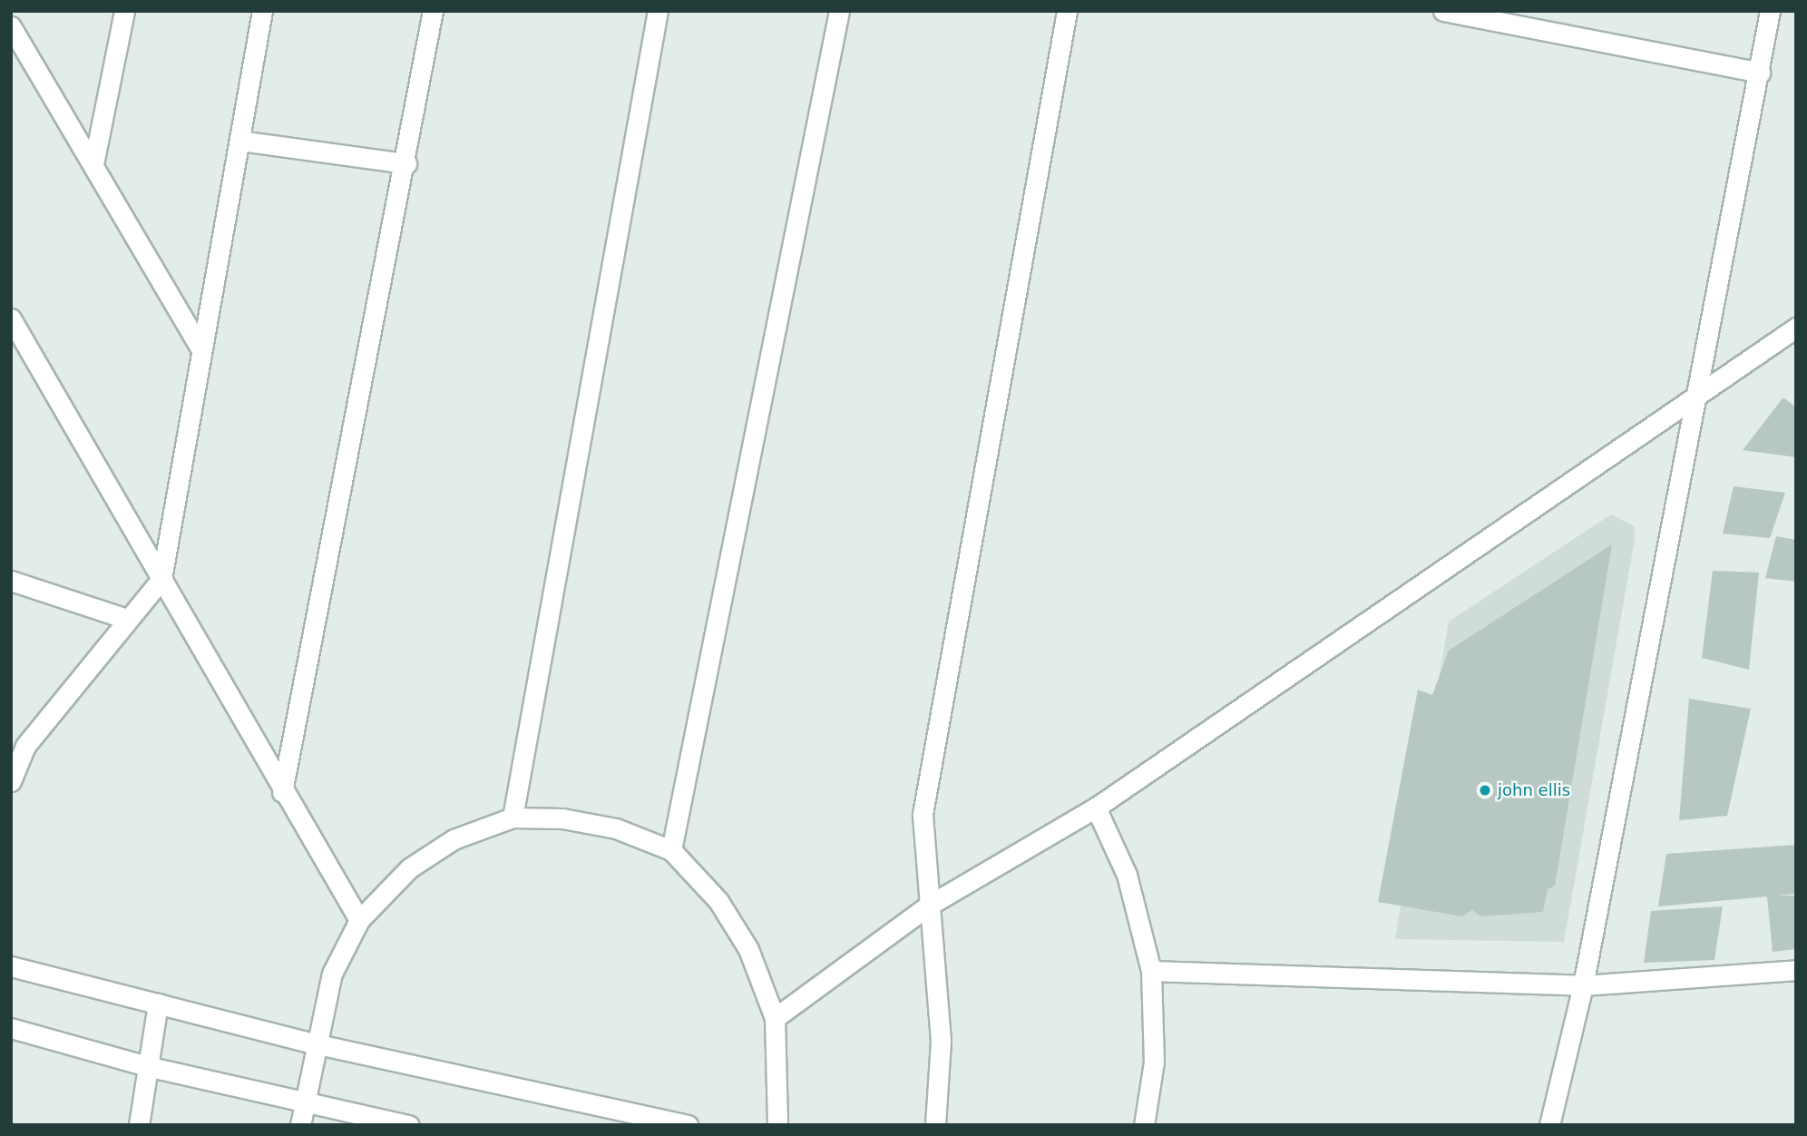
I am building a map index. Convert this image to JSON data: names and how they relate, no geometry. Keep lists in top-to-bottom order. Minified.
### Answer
{"places":["john ellis"]}
